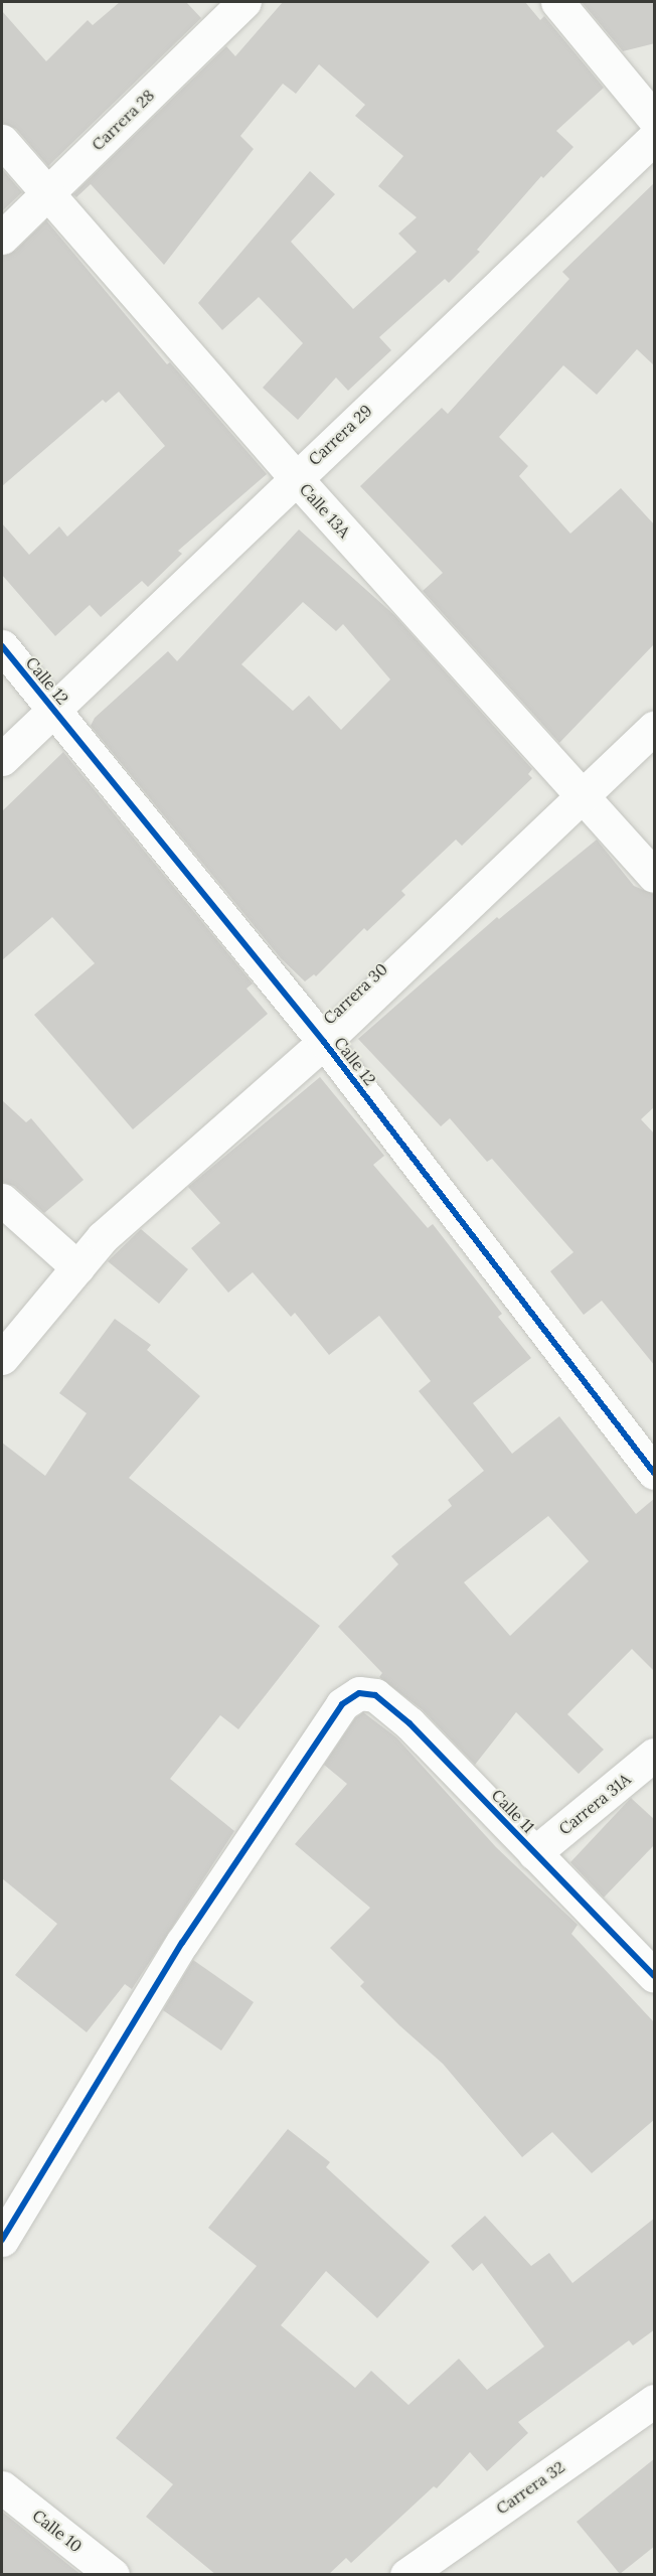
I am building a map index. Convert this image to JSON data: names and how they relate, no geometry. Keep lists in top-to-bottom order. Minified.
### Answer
{"streets":{"street":["Carrera 28","Carrera 29","Calle 13A","Calle 12","Carrera 30","Carrera 31A","Calle 11","Carrera 32","Calle 10"]},"crossings":[["Carrera 28","Calle 13A"],["Carrera 29","Calle 13A"],["Carrera 29","Calle 12"],["Calle 13A","Carrera 30"],["Calle 12","Carrera 30"],["Carrera 31A","Calle 11"]]}
